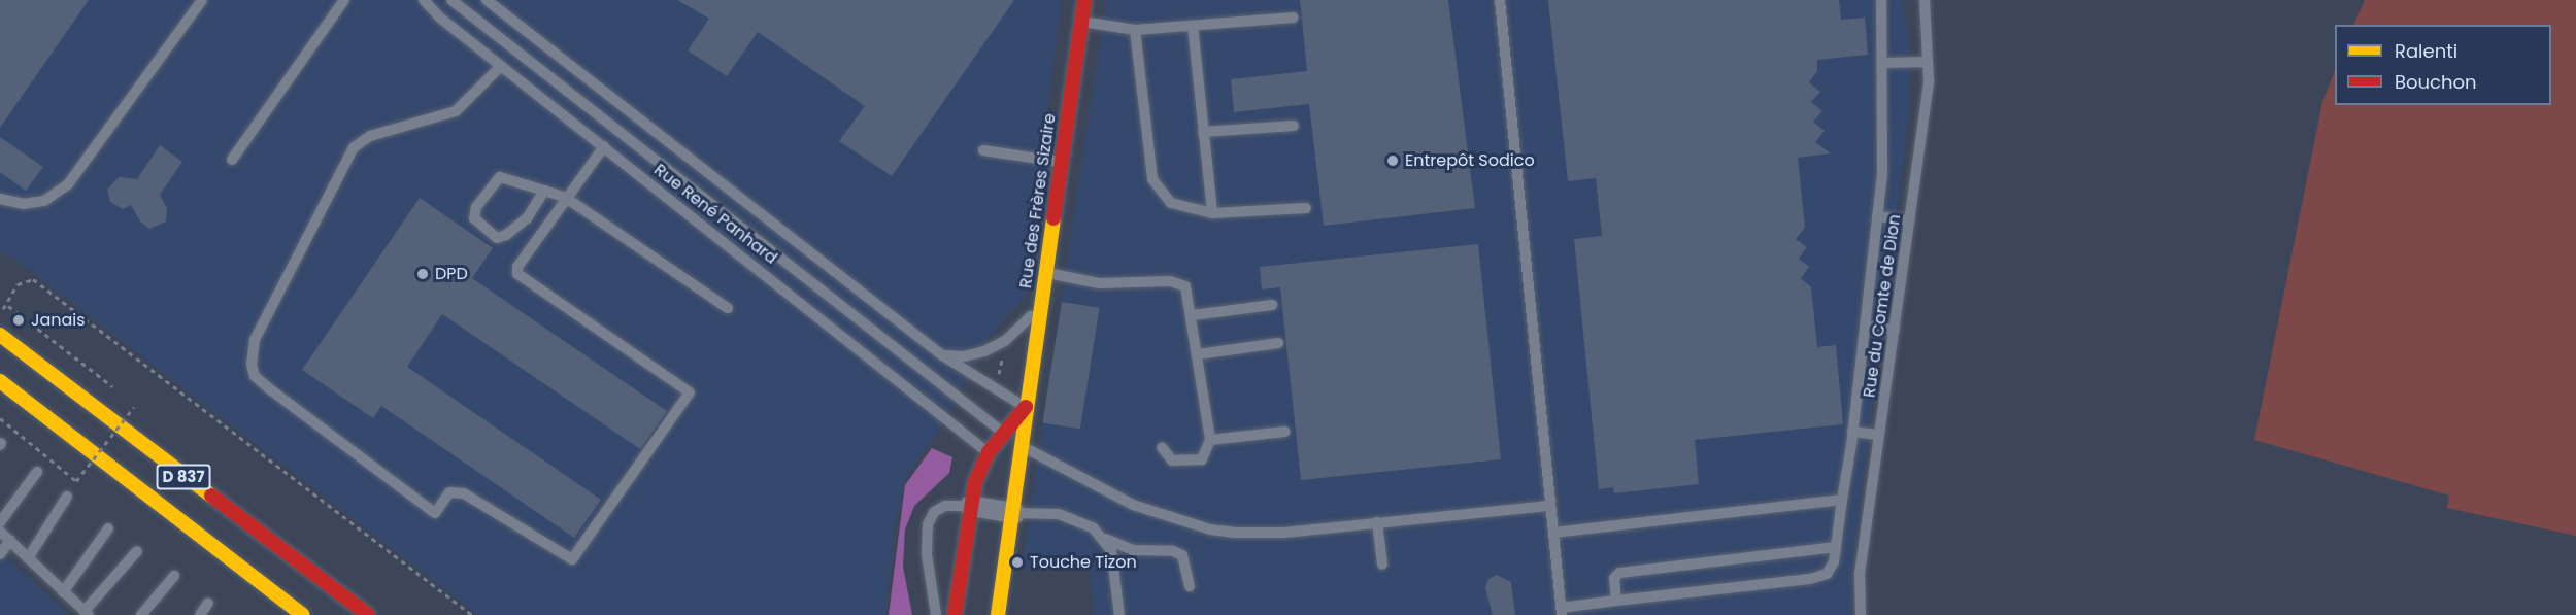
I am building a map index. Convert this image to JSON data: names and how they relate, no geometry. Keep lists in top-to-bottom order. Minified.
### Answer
{"streets":{"street":["Rue des Frères Sizaire","D 837"],"lane":["Rue René Panhard","Rue du Comte de Dion"]},"crossings":[["Rue des Frères Sizaire","Rue René Panhard"]],"places":["Entrepôt Sodico","DPD","Janais","Touche Tizon"],"legend":["Ralenti","Bouchon"]}
